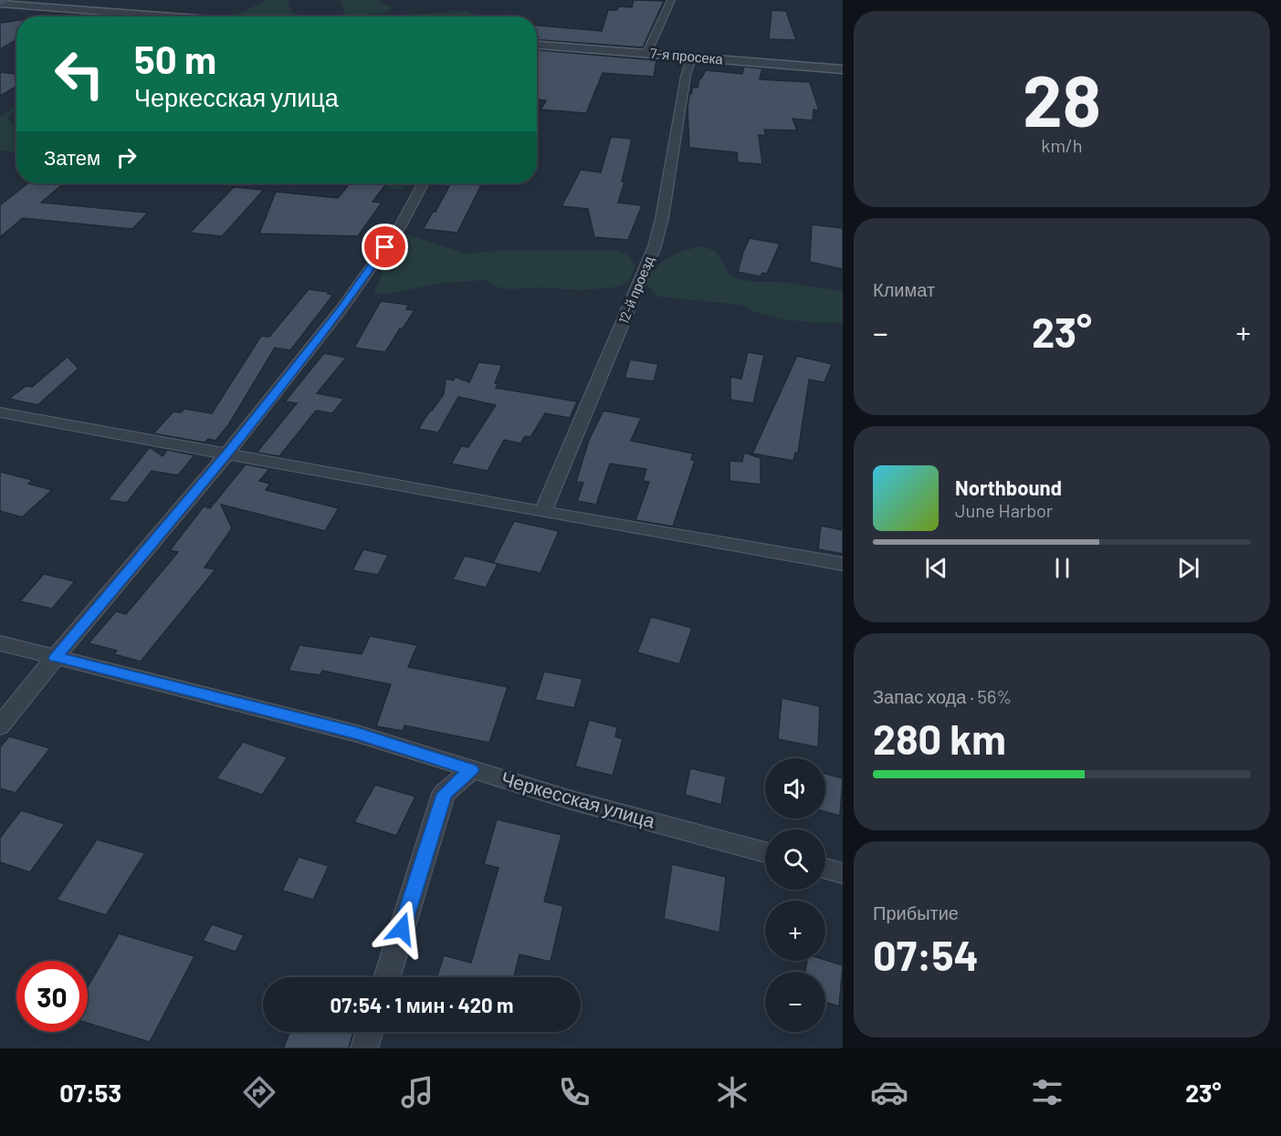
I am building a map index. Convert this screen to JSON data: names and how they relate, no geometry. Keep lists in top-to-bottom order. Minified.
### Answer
{"streets":{"street":["7-я просека","12-й проезд","Черкесская улица"]},"crossings":[["7-я просека","12-й проезд"]],"page":{"tile":[["28","km/h"],"Климат",["Запас хода · 56%","280 km"],["Прибытие","07:54"]],"turn":["50 m","Черкесская улица"],"then":"Затем","heat":["−","23°","+"],"song":["Northbound","June Harbor"],"map_buttons":["+","−"],"limit":"30","trip":"07:54 · 1 мин · 420 m","tabs":["07:53","23°"]}}
